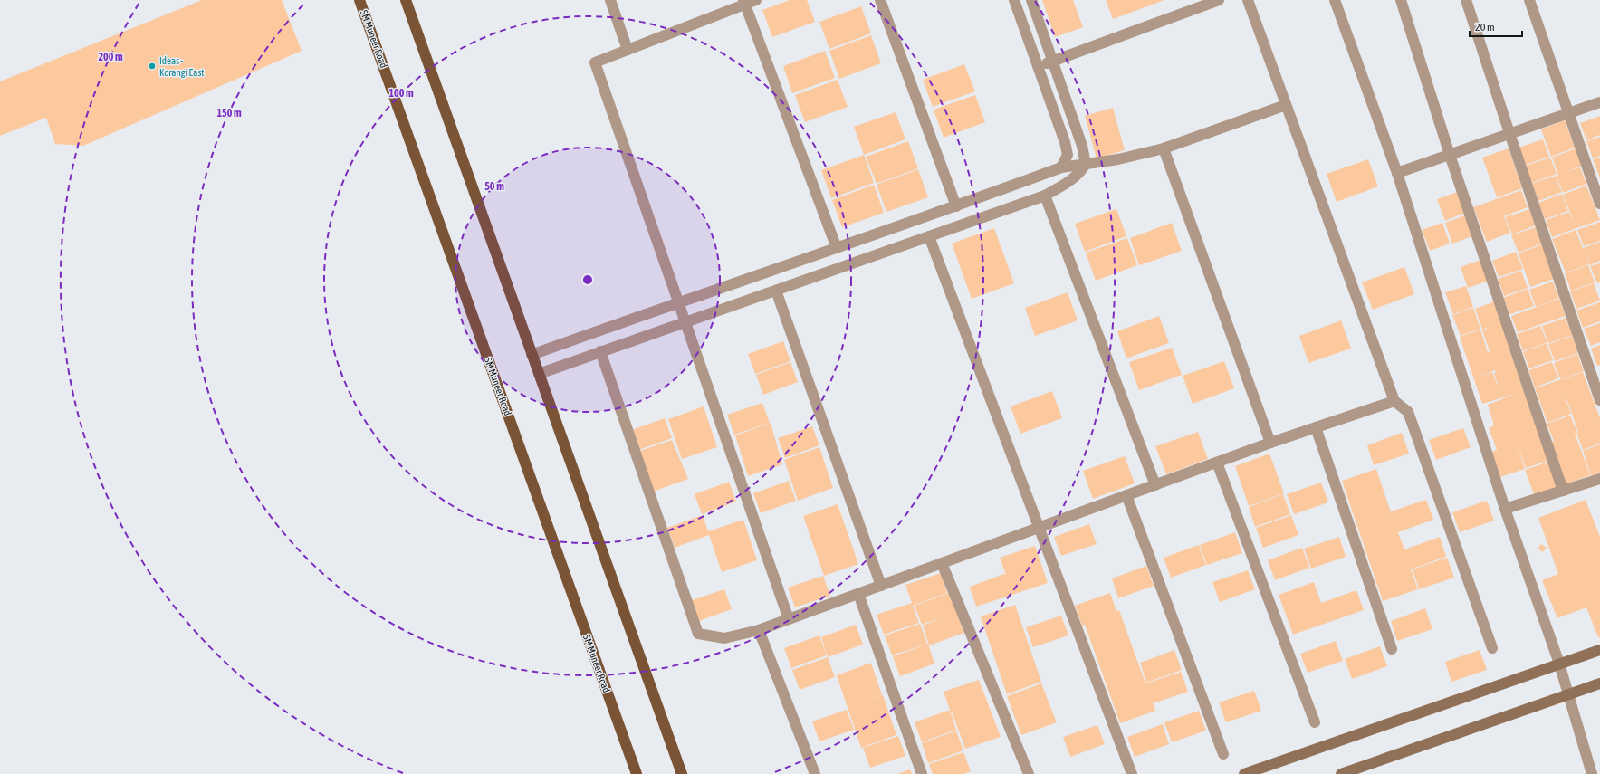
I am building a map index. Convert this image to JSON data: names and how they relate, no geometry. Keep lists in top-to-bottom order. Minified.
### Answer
{"streets":{"main road":["SM Muneer Road"]},"places":["Ideas - Korangi East"],"scale_bar":"20 m","rings":["200 m","100 m","150 m","50 m"]}
